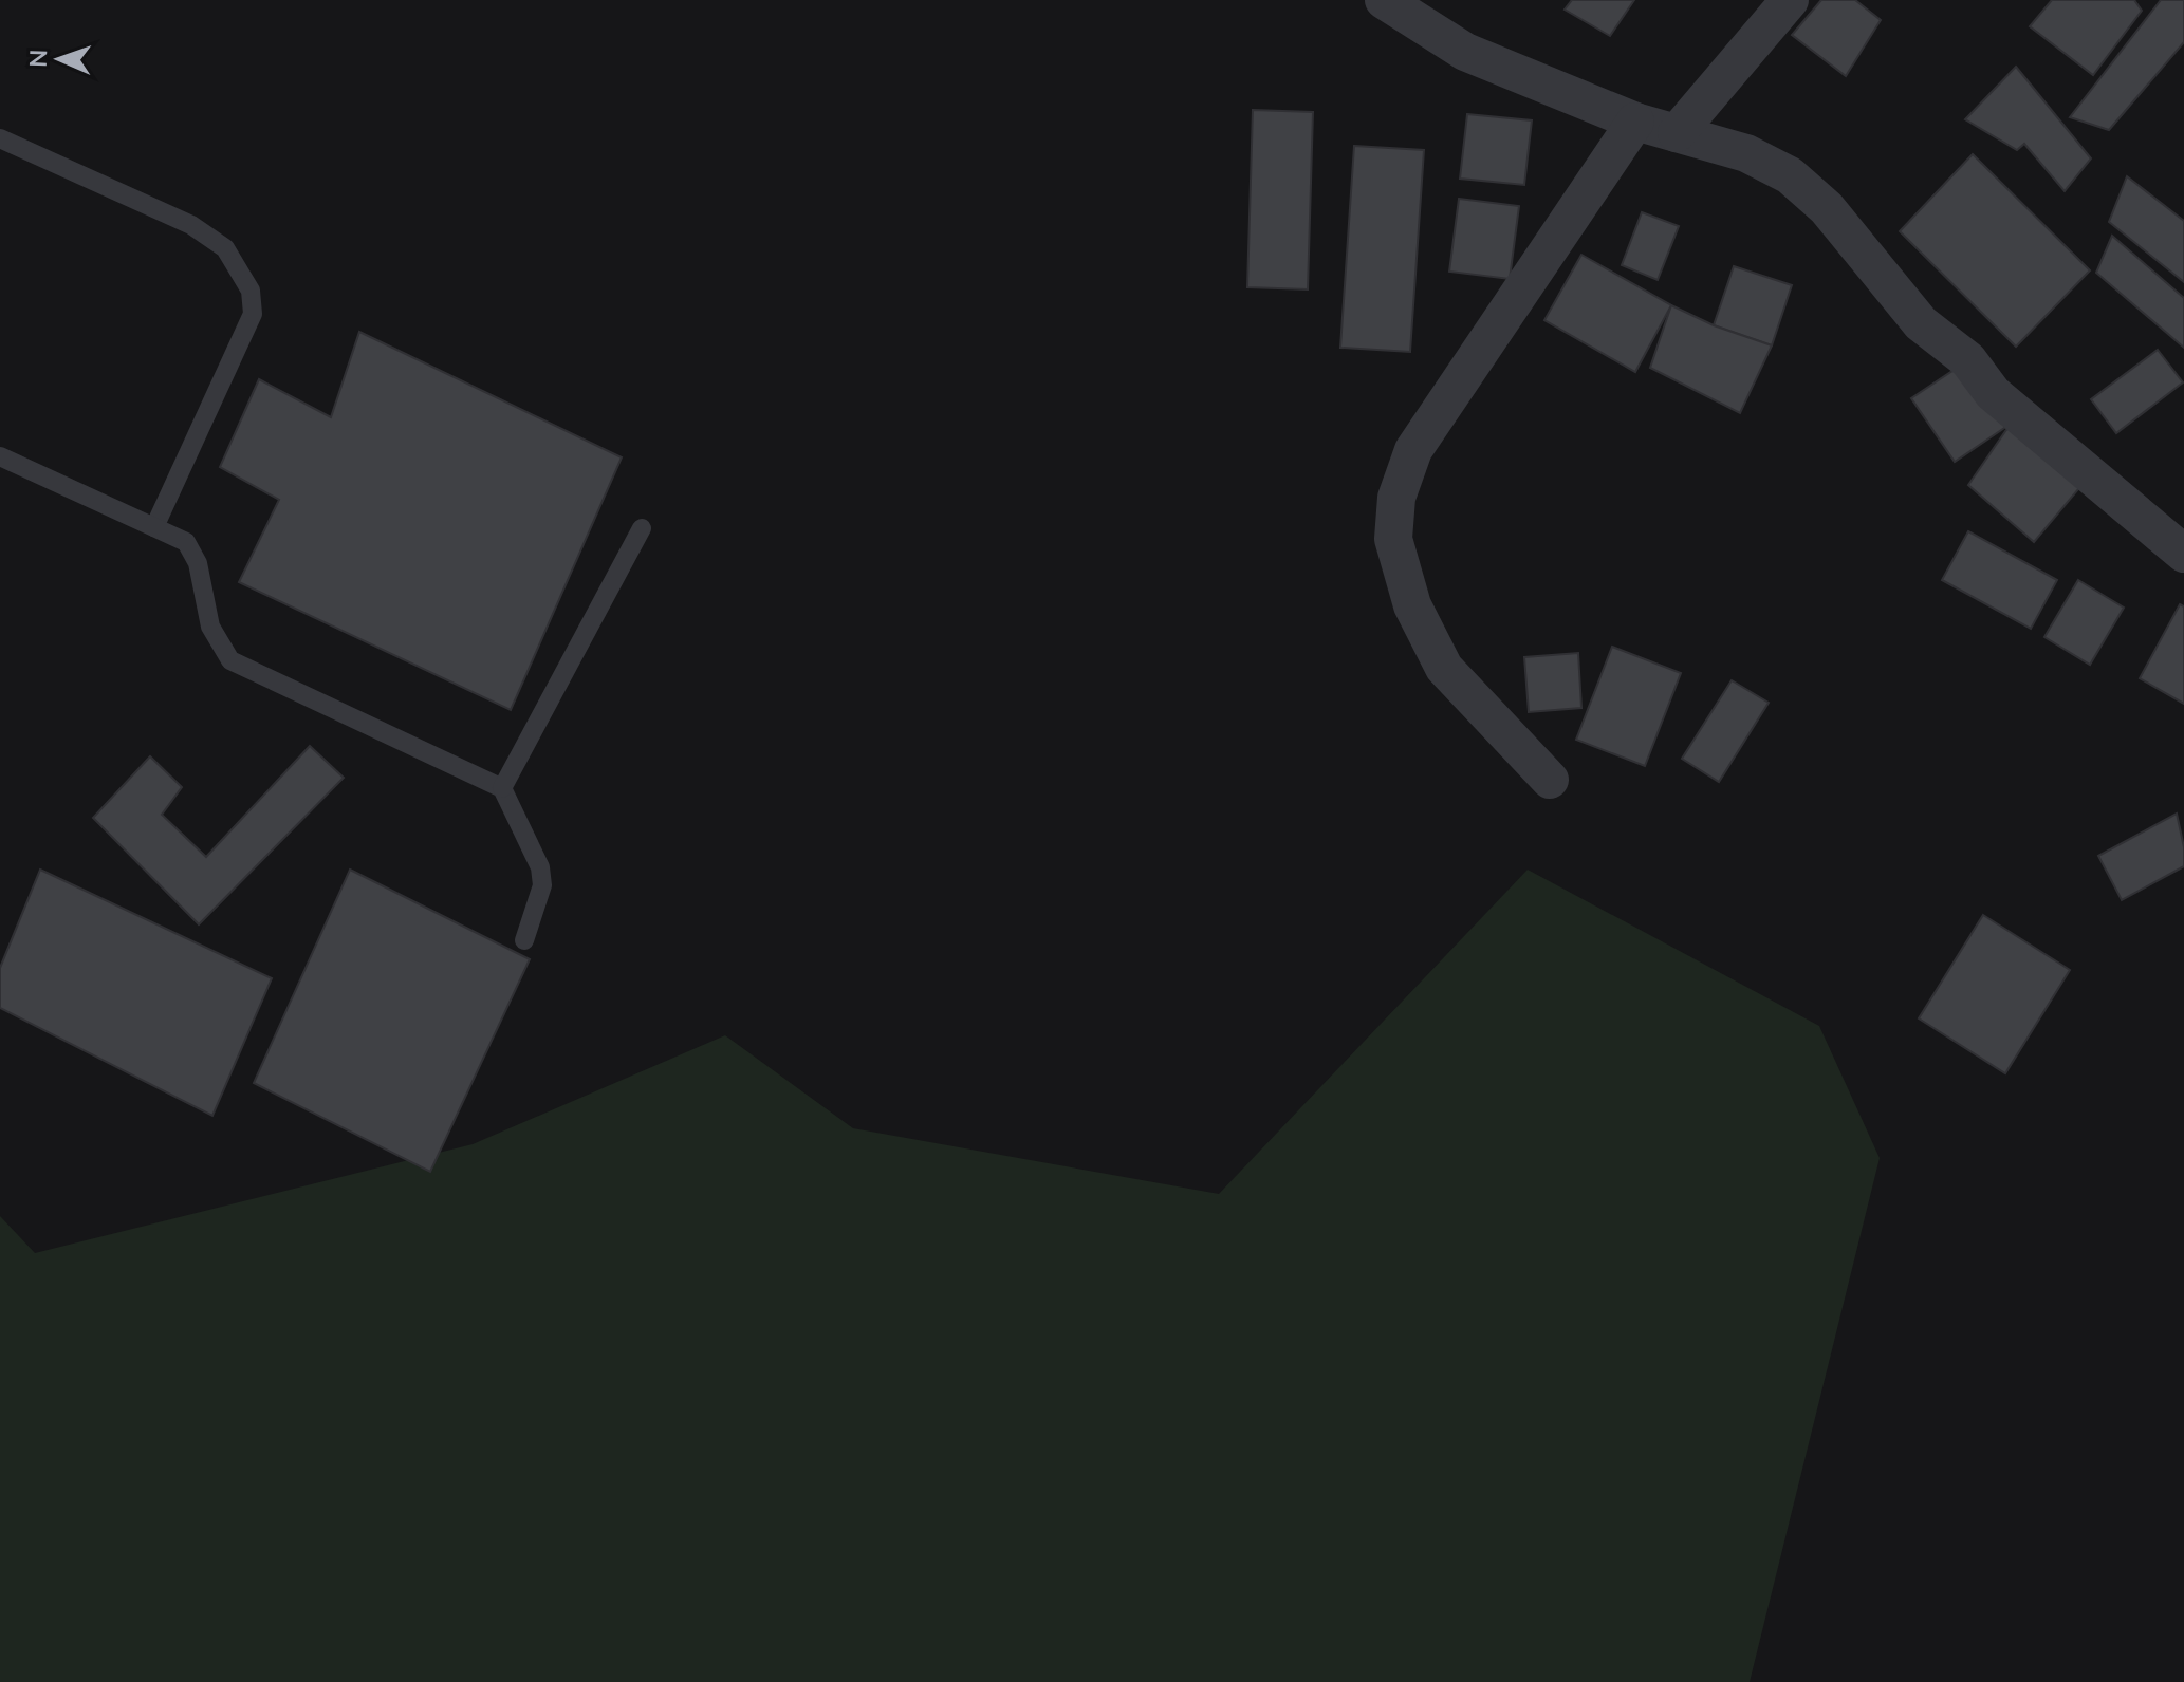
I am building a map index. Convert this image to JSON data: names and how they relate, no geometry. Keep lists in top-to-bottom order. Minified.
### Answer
{"north":"left"}
